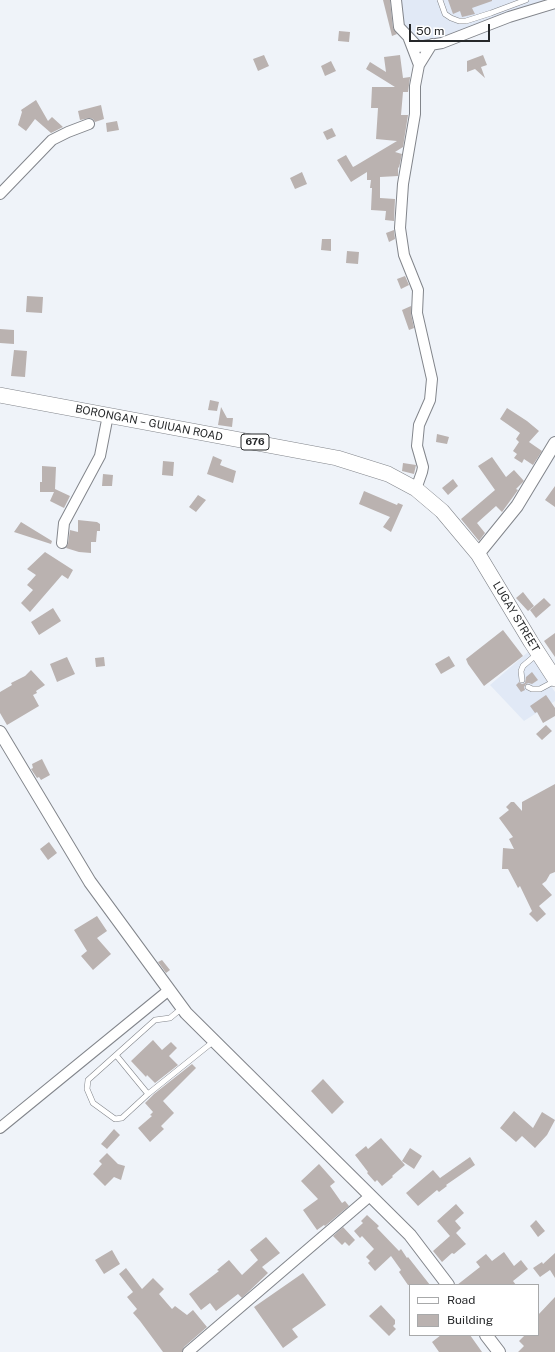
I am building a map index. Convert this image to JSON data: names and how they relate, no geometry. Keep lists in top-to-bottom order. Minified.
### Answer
{"streets":{"main road":["BORONGAN – GUIUAN ROAD","676","LUGAY STREET"]},"crossings":[["BORONGAN – GUIUAN ROAD","LUGAY STREET"]],"legend":["Road","Building"],"scale_bar":"50 m"}
